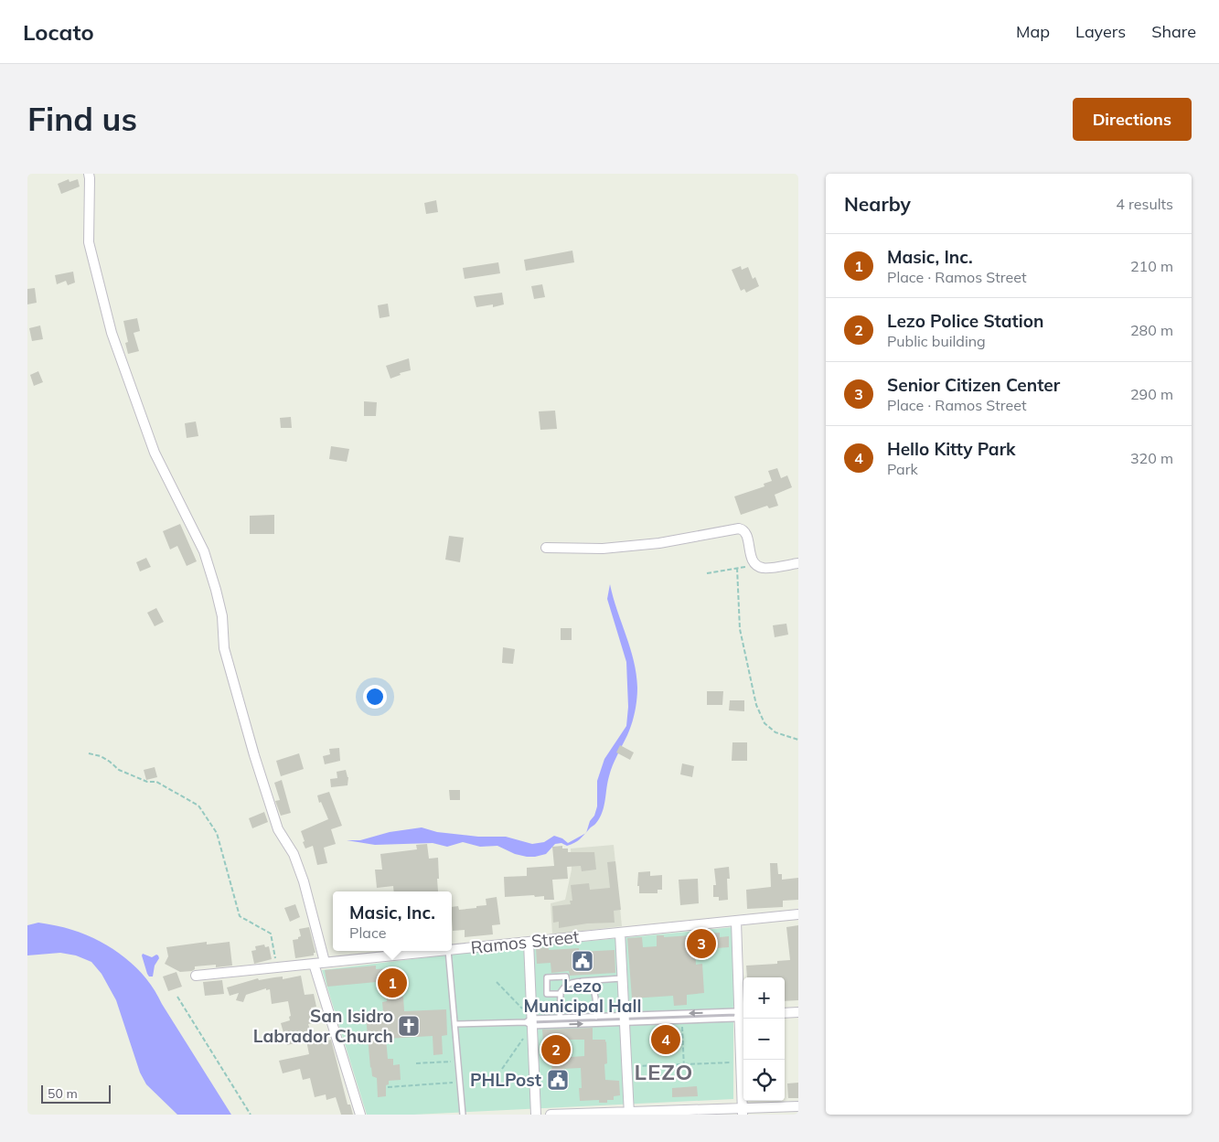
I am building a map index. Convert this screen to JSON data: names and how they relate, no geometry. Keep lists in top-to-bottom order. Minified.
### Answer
{"streets":{"street":["Ramos Street"]},"districts":["LEZO"],"places":{"public building":["Lezo Municipal Hall","PHLPost"],"church":["San Isidro Labrador Church"]},"scale_bar":"50 m","page":{"header":"Locato","nav":["Map","Layers","Share"],"buttons":"Directions","title":"Find us","heading":["Nearby","4 results"],"list":[{"mark":"1","name":"Masic, Inc.","note":"Place · Ramos Street","value":"210 m"},{"mark":"2","name":"Lezo Police Station","note":"Public building","value":"280 m"},{"mark":"3","name":"Senior Citizen Center","note":"Place · Ramos Street","value":"290 m"},{"mark":"4","name":"Hello Kitty Park","note":"Park","value":"320 m"}],"popup":["Masic, Inc.","Place"],"pins":["3","1","4","2"],"map_buttons":["+","−"],"scale":"50 m"}}
